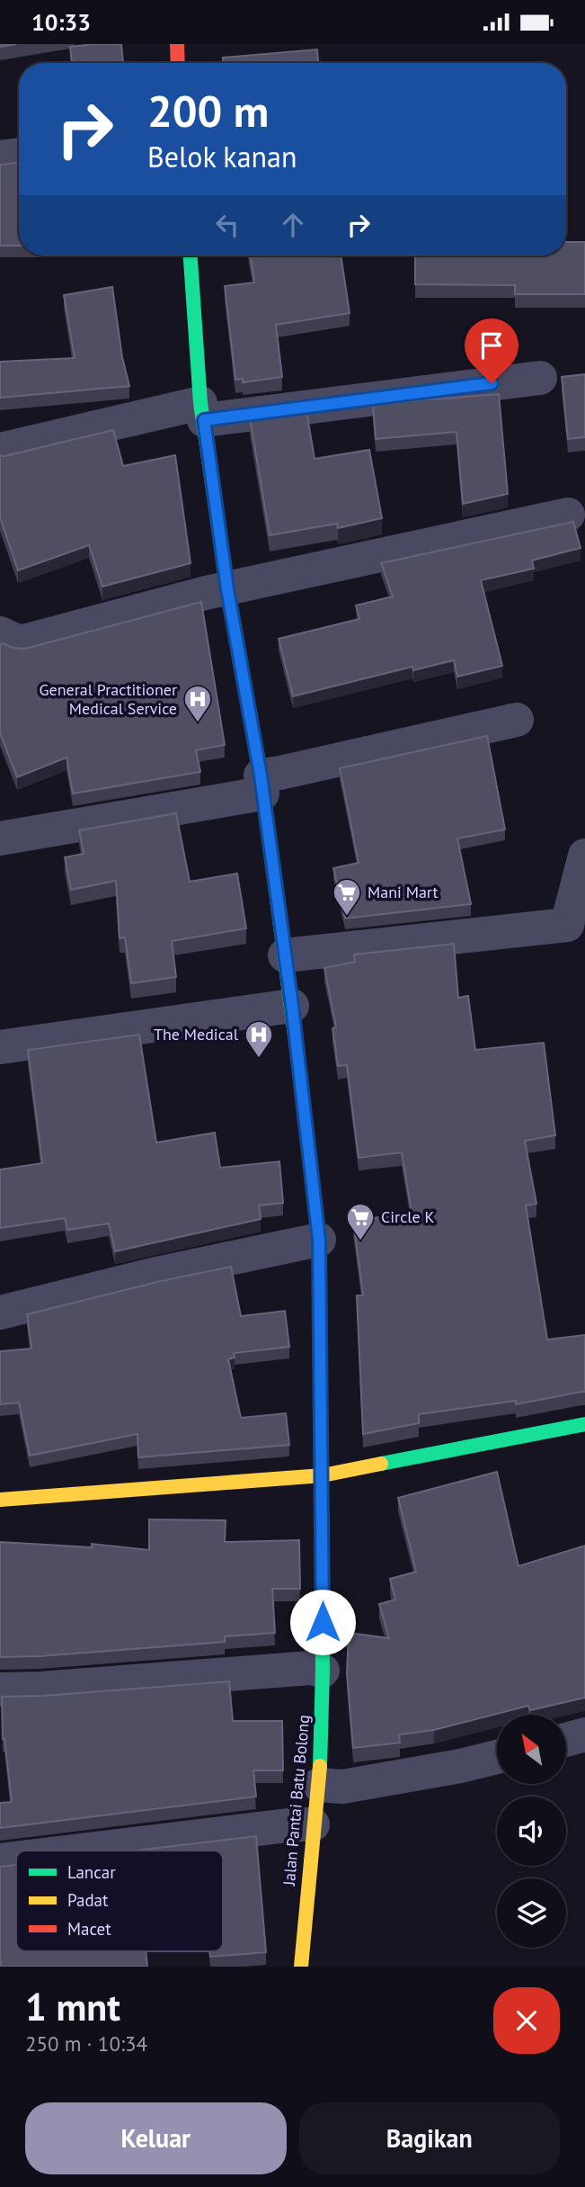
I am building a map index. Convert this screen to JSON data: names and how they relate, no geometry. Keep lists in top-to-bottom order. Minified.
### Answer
{"streets":{"street":["Jalan Pantai Batu Bolong"]},"places":{"hospital":["General Practitioner Medical Service","The Medical"],"supermarket":["Mani Mart","Circle K"]},"legend":["Lancar","Padat","Macet"],"north":"top left","page":{"status":"10:33","turn":["200 m","Belok kanan"],"heading":["1 mnt","250 m · 10:34"],"buttons":["Keluar","Bagikan"]}}
